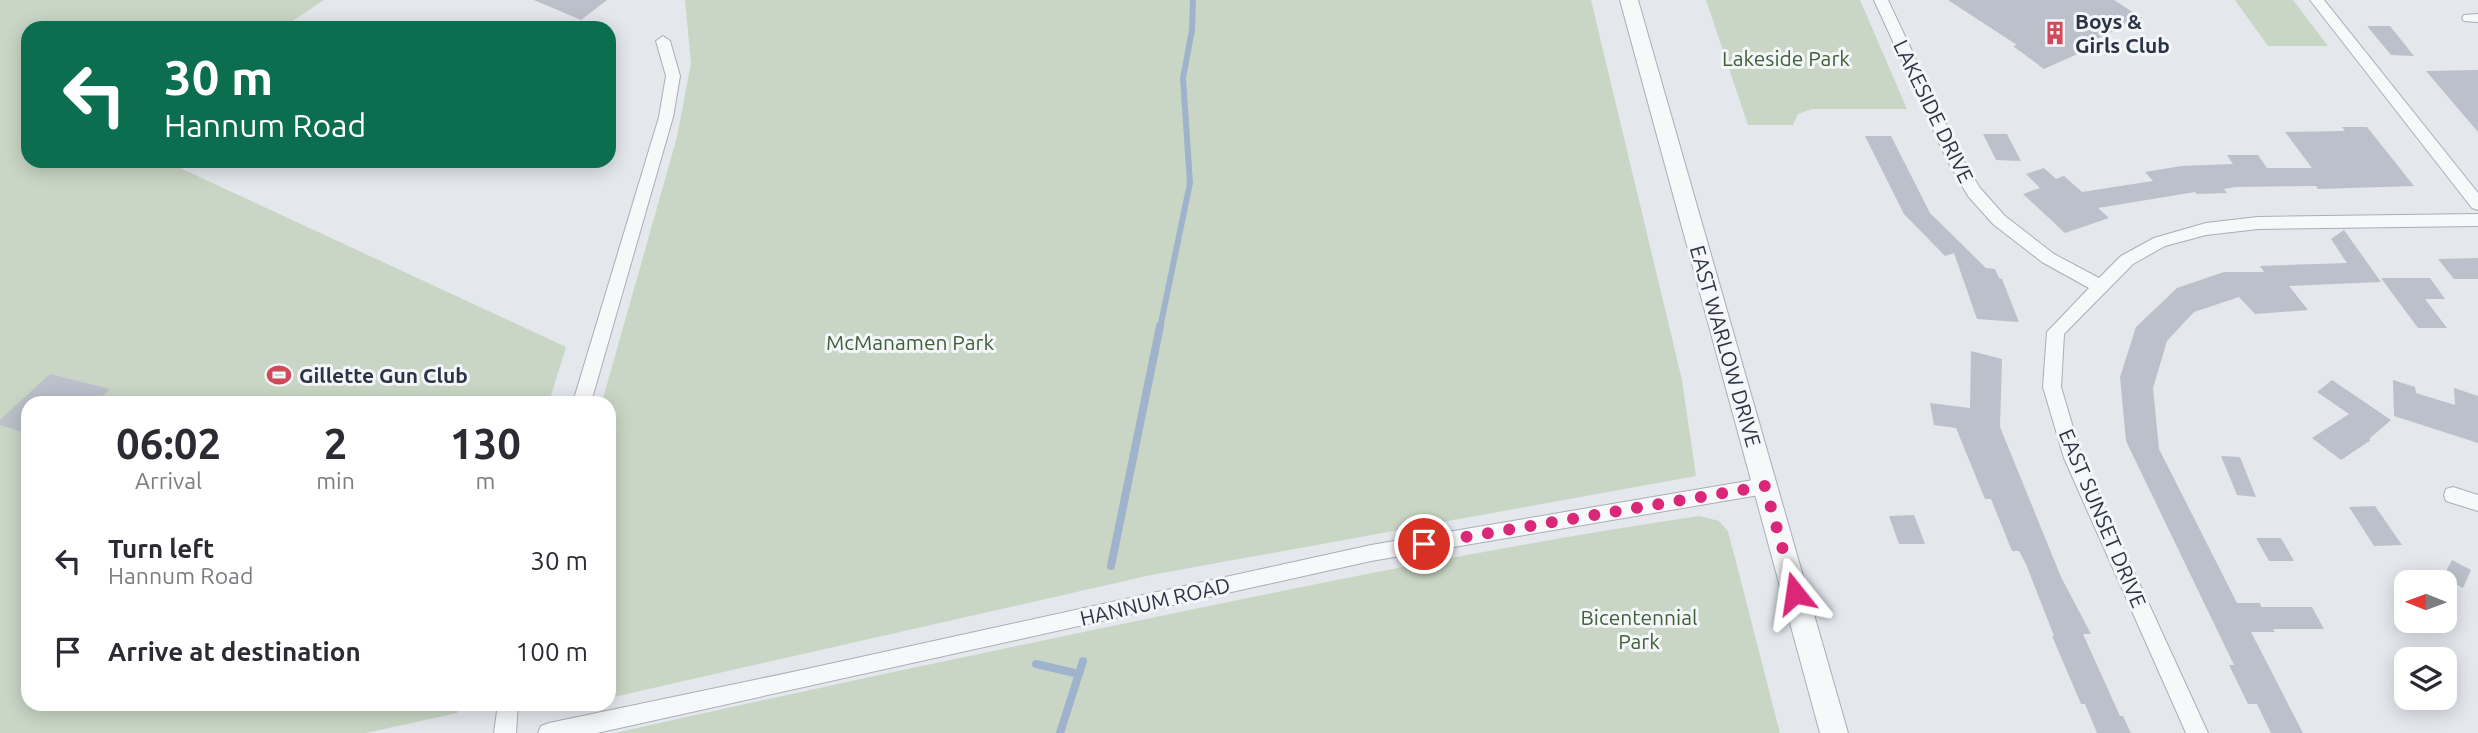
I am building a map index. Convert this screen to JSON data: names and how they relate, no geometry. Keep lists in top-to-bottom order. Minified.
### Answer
{"streets":{"street":["LAKESIDE DRIVE","EAST WARLOW DRIVE","EAST SUNSET DRIVE","HANNUM ROAD"]},"crossings":[["LAKESIDE DRIVE","EAST SUNSET DRIVE"],["EAST WARLOW DRIVE","HANNUM ROAD"]],"parks":["Lakeside Park","McManamen Park","Bicentennial Park"],"places":{"building":["Boys & Girls Club"],"sports":["Gillette Gun Club"]},"north":"left","page":{"turn":["30 m","Hannum Road"],"eta":["06:02","Arrival","2","min","130","m"],"list":[{"name":"Turn left","note":"Hannum Road","value":"30 m"},{"name":"Arrive at destination","value":"100 m"}]}}
